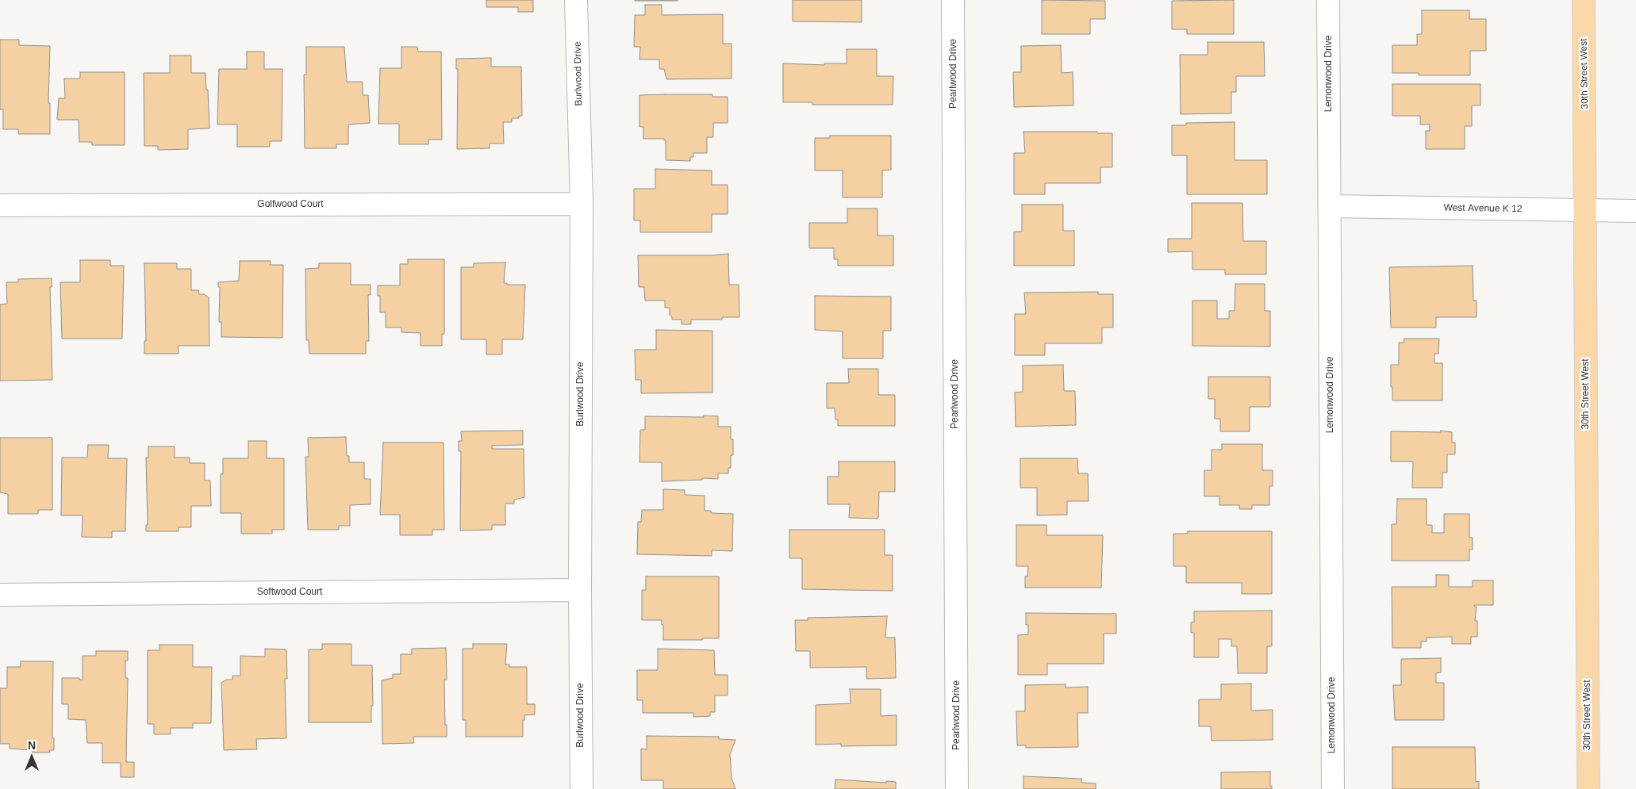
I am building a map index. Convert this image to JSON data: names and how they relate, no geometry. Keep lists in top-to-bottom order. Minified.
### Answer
{"streets":{"main road":["30th Street West"],"street":["Burlwood Drive","Pearlwood Drive","Lemonwood Drive","Golfwood Court","West Avenue K 12","Softwood Court"]},"crossings":[["Burlwood Drive","Golfwood Court"],["Burlwood Drive","Softwood Court"],["Lemonwood Drive","West Avenue K 12"],["30th Street West","West Avenue K 12"]],"north":"top"}
